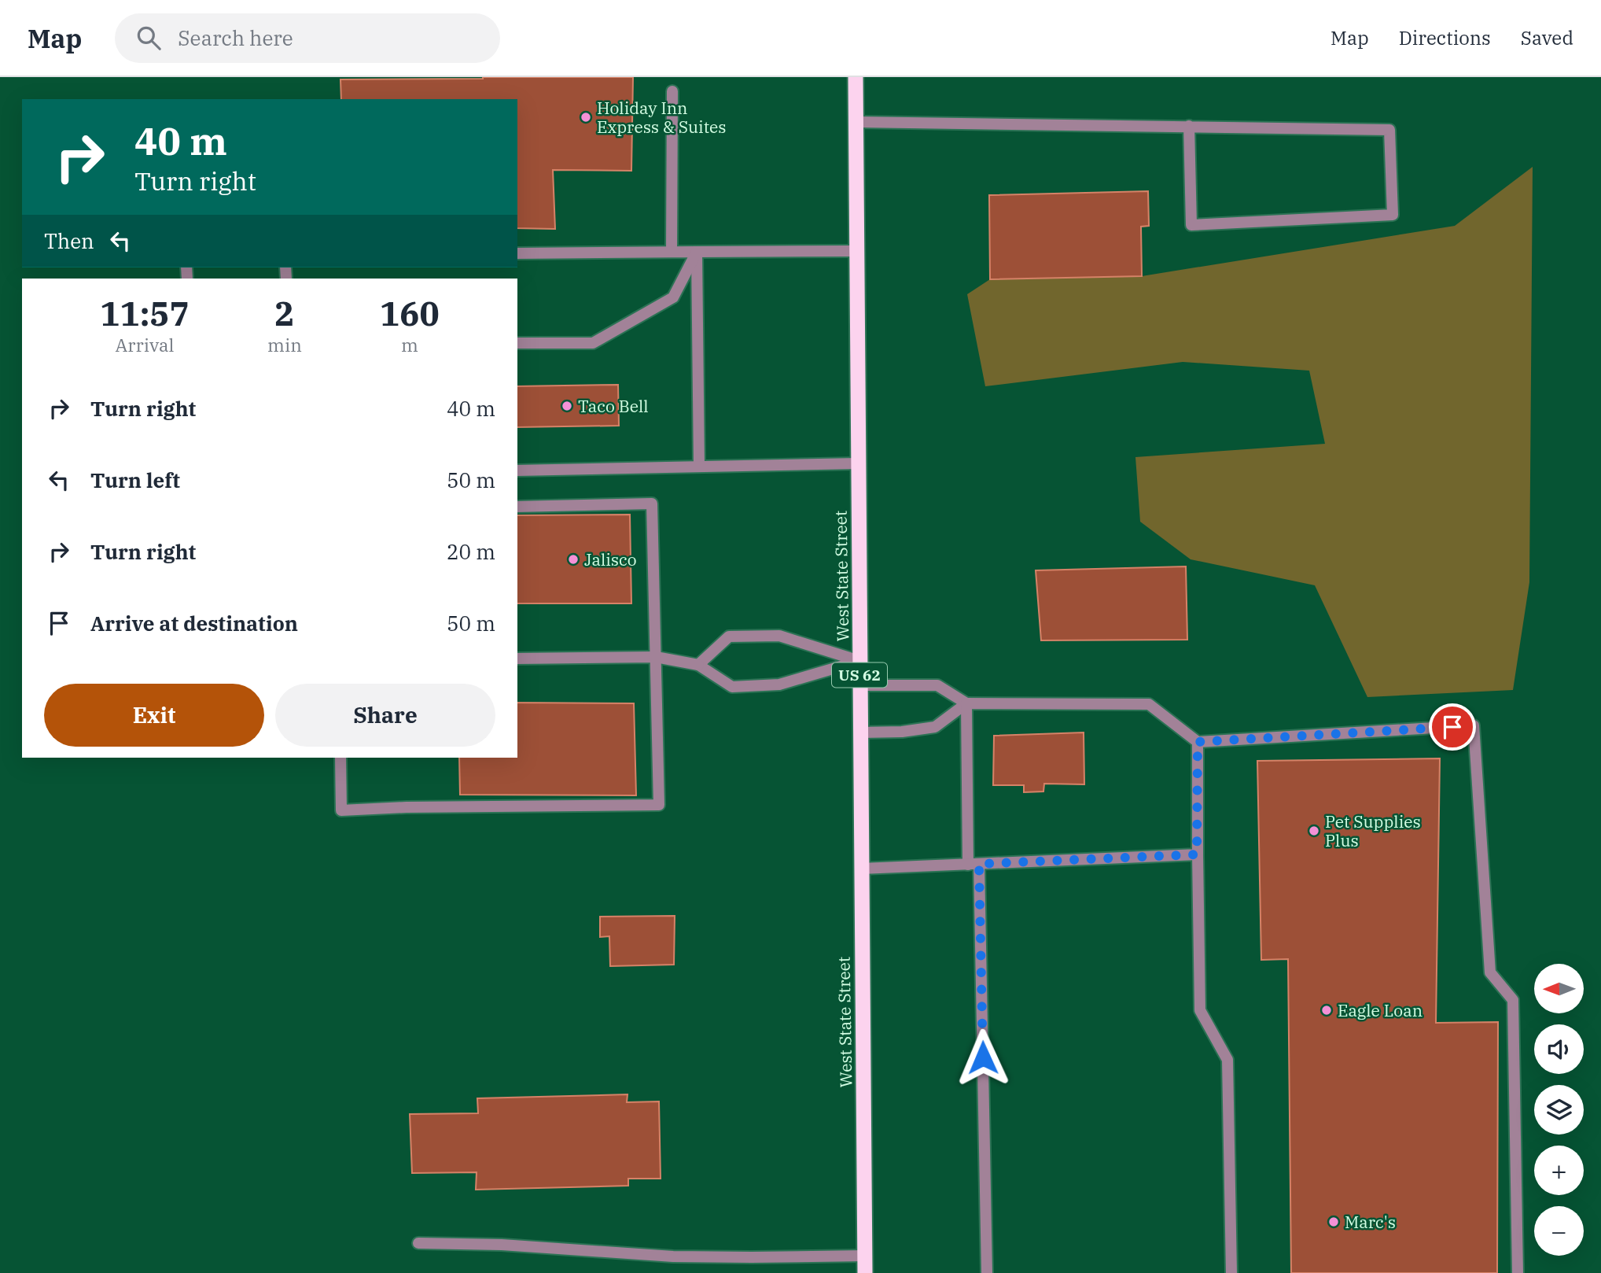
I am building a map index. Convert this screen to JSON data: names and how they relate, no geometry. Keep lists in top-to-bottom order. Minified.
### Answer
{"streets":{"highway":["West State Street","US 62"]},"places":["Holiday Inn Express & Suites","Taco Bell","Jalisco","Pet Supplies Plus","Eagle Loan","Marc's"],"north":"left","page":{"header":"Map","search":"Search here","nav":["Map","Directions","Saved"],"turn":["40 m","Turn right"],"then":"Then","eta":["11:57","Arrival","2","min","160","m"],"list":[{"name":"Turn right","value":"40 m"},{"name":"Turn left","value":"50 m"},{"name":"Turn right","value":"20 m"},{"name":"Arrive at destination","value":"50 m"}],"buttons":["Exit","Share"],"map_buttons":["+","−"]}}
